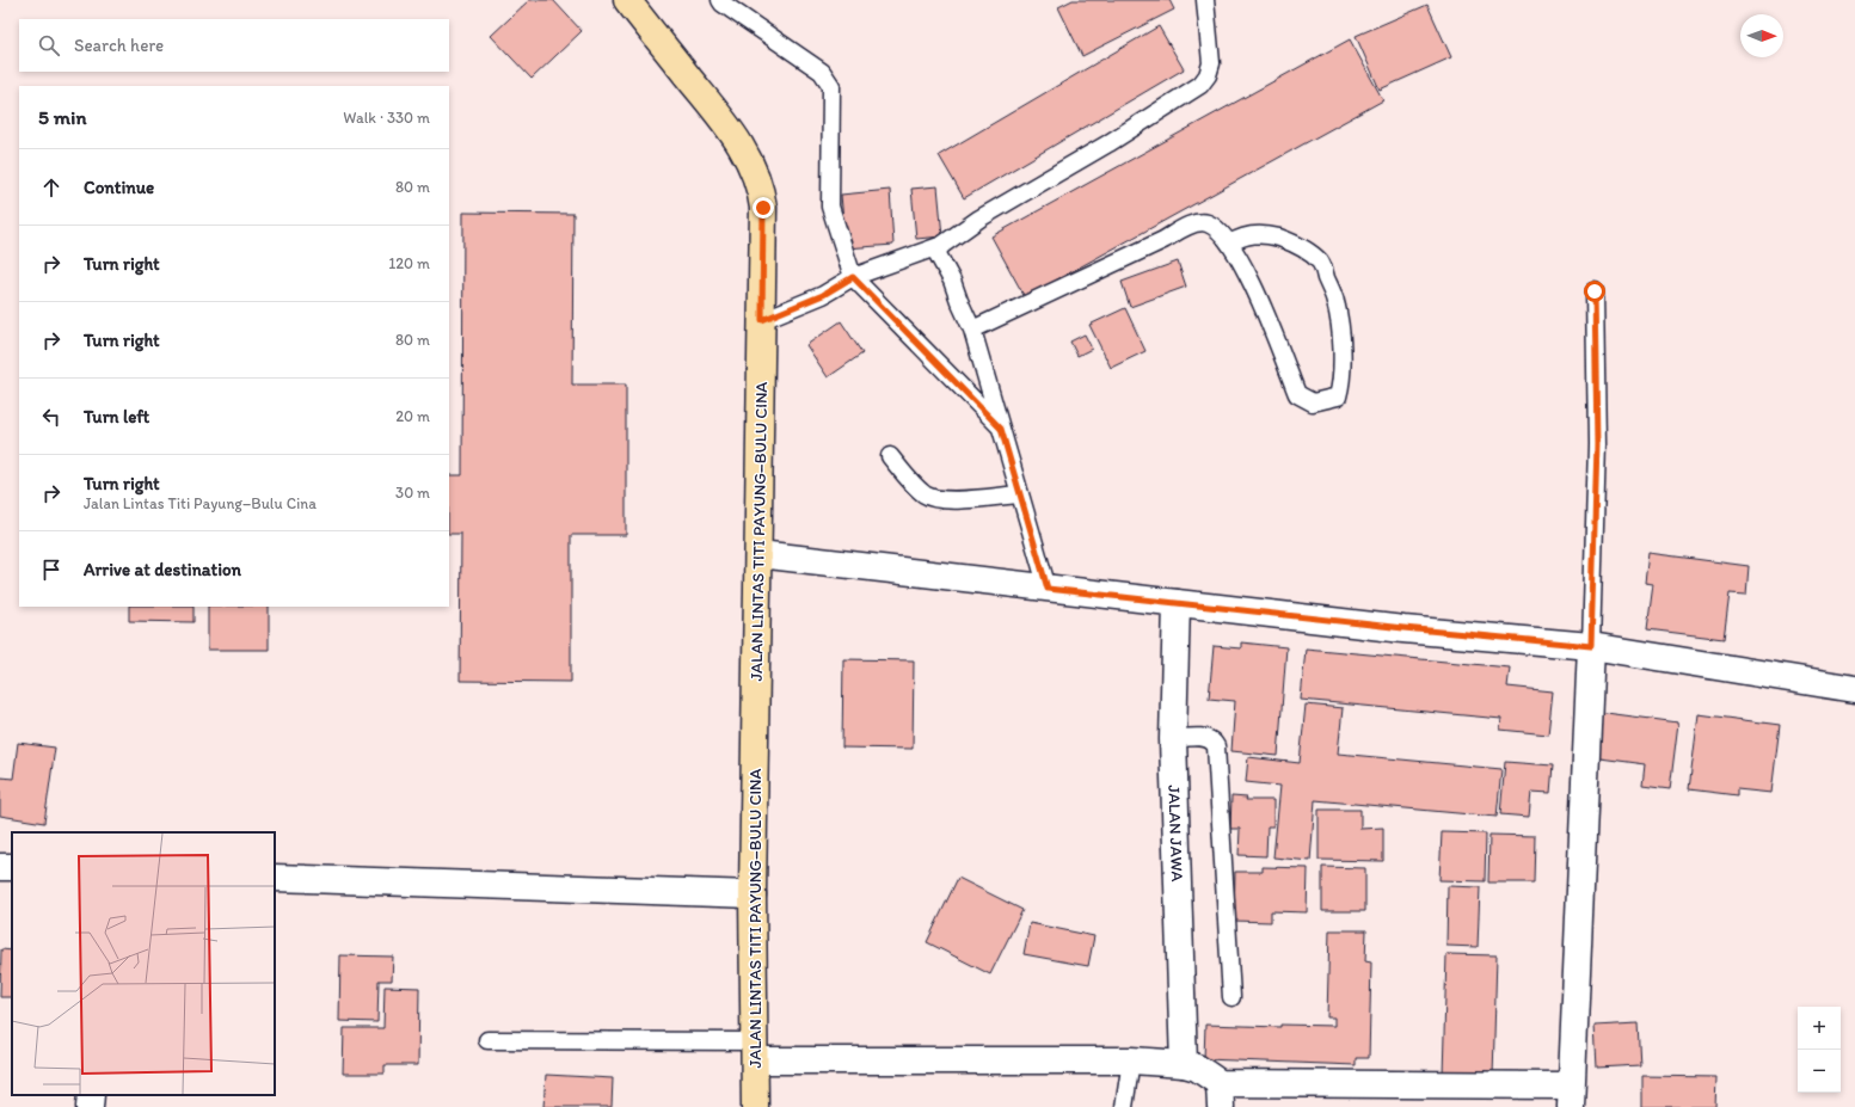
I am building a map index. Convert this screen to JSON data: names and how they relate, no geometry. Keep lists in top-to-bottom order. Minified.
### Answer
{"streets":{"main road":["JALAN LINTAS TITI PAYUNG–BULU CINA"],"street":["JALAN JAWA"]},"north":"right","page":{"search":"Search here","heading":["5 min","Walk · 330 m"],"list":[["Continue","80 m"],["Turn right","120 m"],["Turn right","80 m"],["Turn left","20 m"],["Turn right","Jalan Lintas Titi Payung–Bulu Cina","30 m"],"Arrive at destination"],"map_buttons":["+","−"]}}
